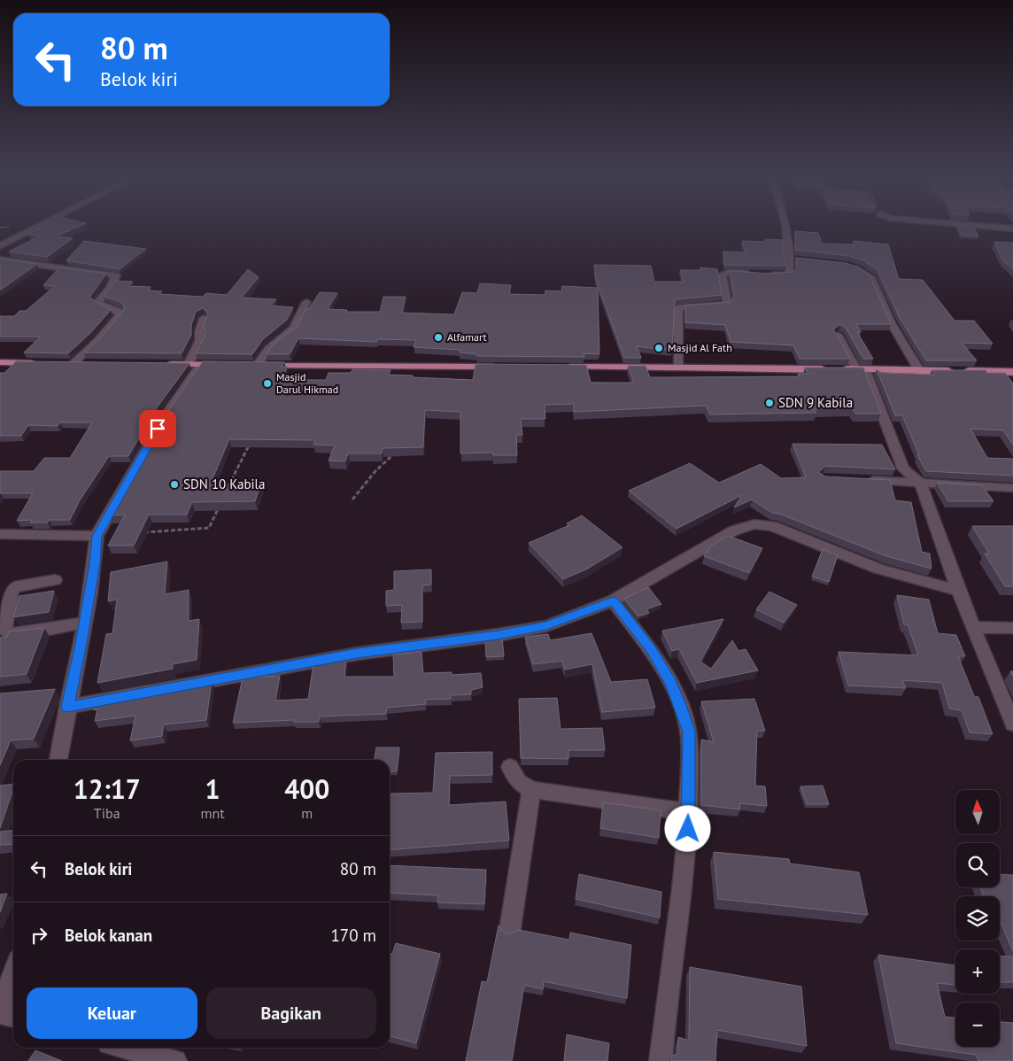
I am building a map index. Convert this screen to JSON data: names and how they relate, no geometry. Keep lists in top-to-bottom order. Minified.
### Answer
{"places":["Alfamart","Masjid Al Fath","Masjid Darul Hikmad","SDN 9 Kabila","SDN 10 Kabila"],"north":"top","page":{"turn":["80 m","Belok kiri"],"eta":["12:17","Tiba","1","mnt","400","m"],"map_buttons":["+","−"],"list":[{"name":"Belok kiri","value":"80 m"},{"name":"Belok kanan","value":"170 m"}],"buttons":["Keluar","Bagikan"]}}
